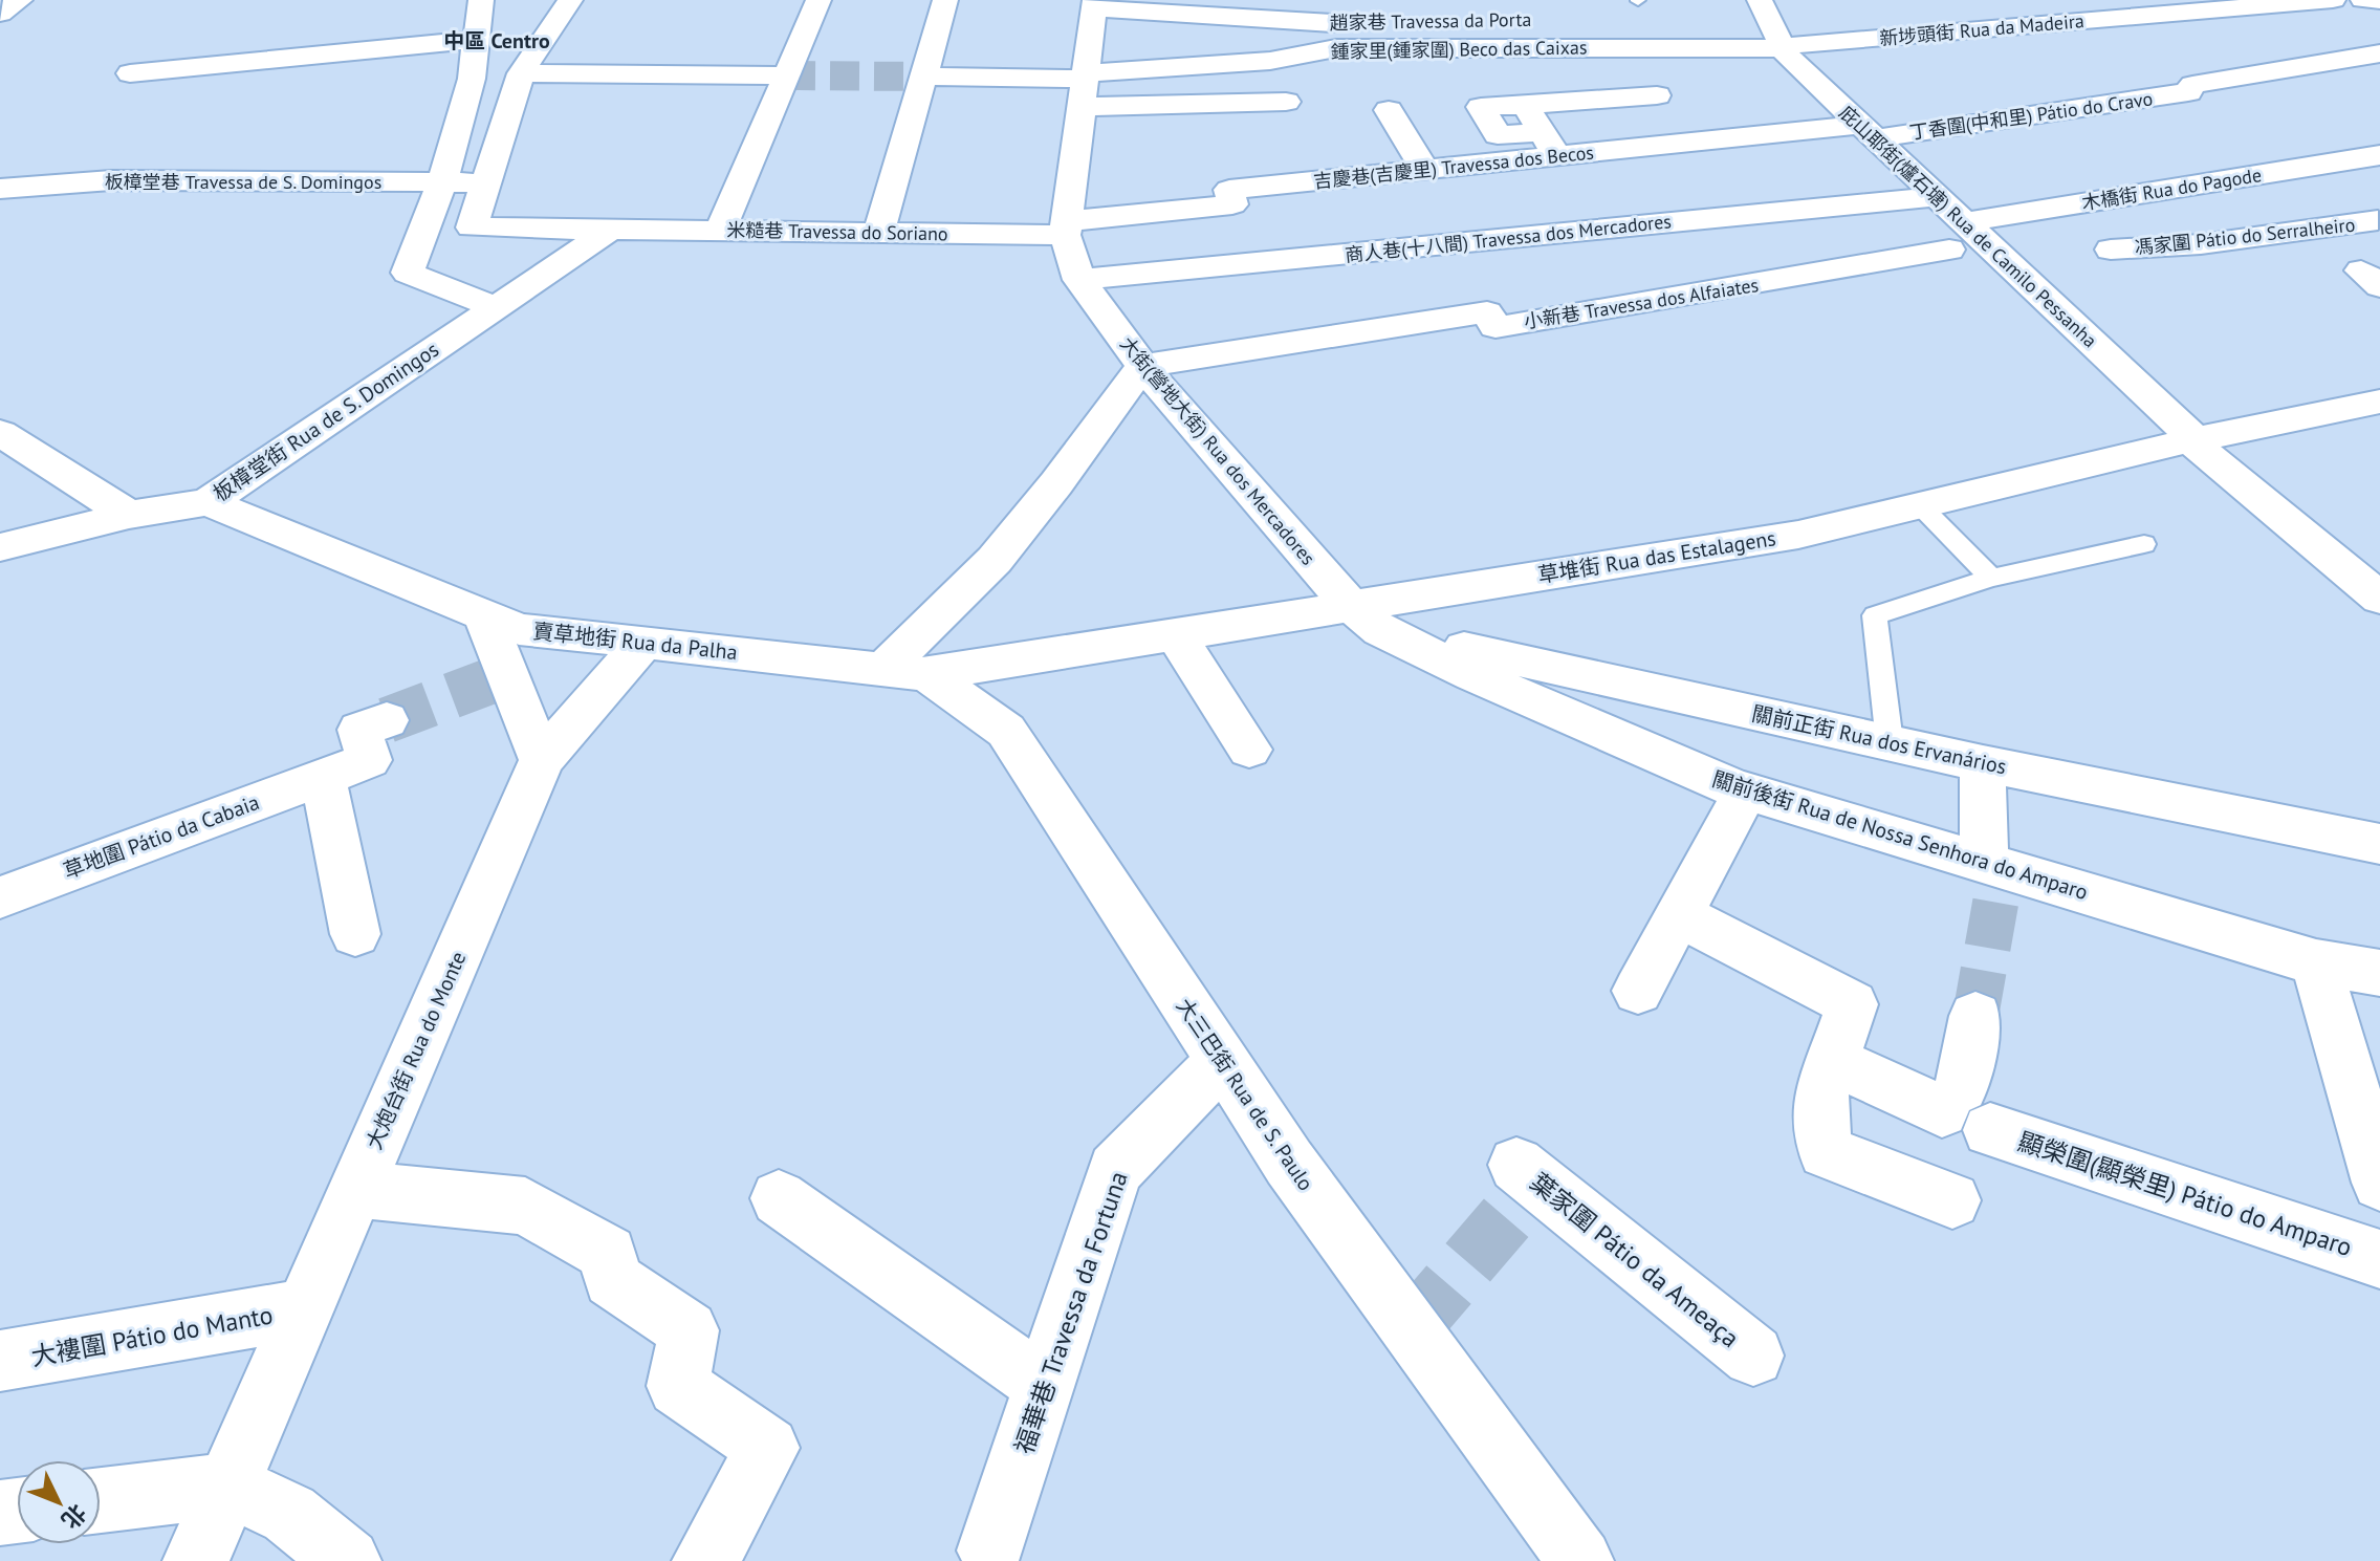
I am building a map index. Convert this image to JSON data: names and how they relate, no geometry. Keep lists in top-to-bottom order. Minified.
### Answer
{"streets":{"street":["趙家巷 Travessa da Porta","新埗頭街 Rua da Madeira","鍾家里(鍾家圍) Beco das Caixas","丁香圍(中和里) Pátio do Cravo","吉慶巷(吉慶里) Travessa dos Becos","板樟堂巷 Travessa de S. Domingos","木橋街 Rua do Pagode","庇山耶街(爐石塘) Rua de Camilo Pessanha","米糙巷 Travessa do Soriano","馮家圍 Pátio do Serralheiro","商人巷(十八間) Travessa dos Mercadores","小新巷 Travessa dos Alfaiates","板樟堂街 Rua de S. Domingos","大街(營地大街) Rua dos Mercadores","草堆街 Rua das Estalagens","賣草地街 Rua da Palha","關前正街 Rua dos Ervanários","關前後街 Rua de Nossa Senhora do Amparo","草地圍 Pátio da Cabaia","大炮台街 Rua do Monte","大三巴街 Rua de S. Paulo","顯榮圍(顯榮里) Pátio do Amparo","葉家圍 Pátio da Ameaça","福華巷 Travessa da Fortuna","大褸圍 Pátio do Manto"]},"crossings":[["趙家巷 Travessa da Porta","大街(營地大街) Rua dos Mercadores"],["新埗頭街 Rua da Madeira","鍾家里(鍾家圍) Beco das Caixas"],["新埗頭街 Rua da Madeira","庇山耶街(爐石塘) Rua de Camilo Pessanha"],["鍾家里(鍾家圍) Beco das Caixas","庇山耶街(爐石塘) Rua de Camilo Pessanha"],["鍾家里(鍾家圍) Beco das Caixas","大街(營地大街) Rua dos Mercadores"],["丁香圍(中和里) Pátio do Cravo","吉慶巷(吉慶里) Travessa dos Becos"],["丁香圍(中和里) Pátio do Cravo","庇山耶街(爐石塘) Rua de Camilo Pessanha"],["吉慶巷(吉慶里) Travessa dos Becos","庇山耶街(爐石塘) Rua de Camilo Pessanha"],["吉慶巷(吉慶里) Travessa dos Becos","米糙巷 Travessa do Soriano"],["吉慶巷(吉慶里) Travessa dos Becos","大街(營地大街) Rua dos Mercadores"],["板樟堂巷 Travessa de S. Domingos","米糙巷 Travessa do Soriano"],["木橋街 Rua do Pagode","庇山耶街(爐石塘) Rua de Camilo Pessanha"],["木橋街 Rua do Pagode","小新巷 Travessa dos Alfaiates"],["庇山耶街(爐石塘) Rua de Camilo Pessanha","商人巷(十八間) Travessa dos Mercadores"],["庇山耶街(爐石塘) Rua de Camilo Pessanha","小新巷 Travessa dos Alfaiates"],["庇山耶街(爐石塘) Rua de Camilo Pessanha","草堆街 Rua das Estalagens"],["米糙巷 Travessa do Soriano","板樟堂街 Rua de S. Domingos"],["米糙巷 Travessa do Soriano","大街(營地大街) Rua dos Mercadores"],["商人巷(十八間) Travessa dos Mercadores","大街(營地大街) Rua dos Mercadores"],["小新巷 Travessa dos Alfaiates","大街(營地大街) Rua dos Mercadores"],["板樟堂街 Rua de S. Domingos","賣草地街 Rua da Palha"],["大街(營地大街) Rua dos Mercadores","草堆街 Rua das Estalagens"],["大街(營地大街) Rua dos Mercadores","關前正街 Rua dos Ervanários"],["大街(營地大街) Rua dos Mercadores","關前後街 Rua de Nossa Senhora do Amparo"],["草堆街 Rua das Estalagens","賣草地街 Rua da Palha"],["草堆街 Rua das Estalagens","關前正街 Rua dos Ervanários"],["草堆街 Rua das Estalagens","關前後街 Rua de Nossa Senhora do Amparo"],["草堆街 Rua das Estalagens","大三巴街 Rua de S. Paulo"],["賣草地街 Rua da Palha","大炮台街 Rua do Monte"],["賣草地街 Rua da Palha","大三巴街 Rua de S. Paulo"],["關前正街 Rua dos Ervanários","關前後街 Rua de Nossa Senhora do Amparo"],["大炮台街 Rua do Monte","大褸圍 Pátio do Manto"],["大三巴街 Rua de S. Paulo","福華巷 Travessa da Fortuna"]],"districts":["中區 Centro"],"north":"bottom right"}
